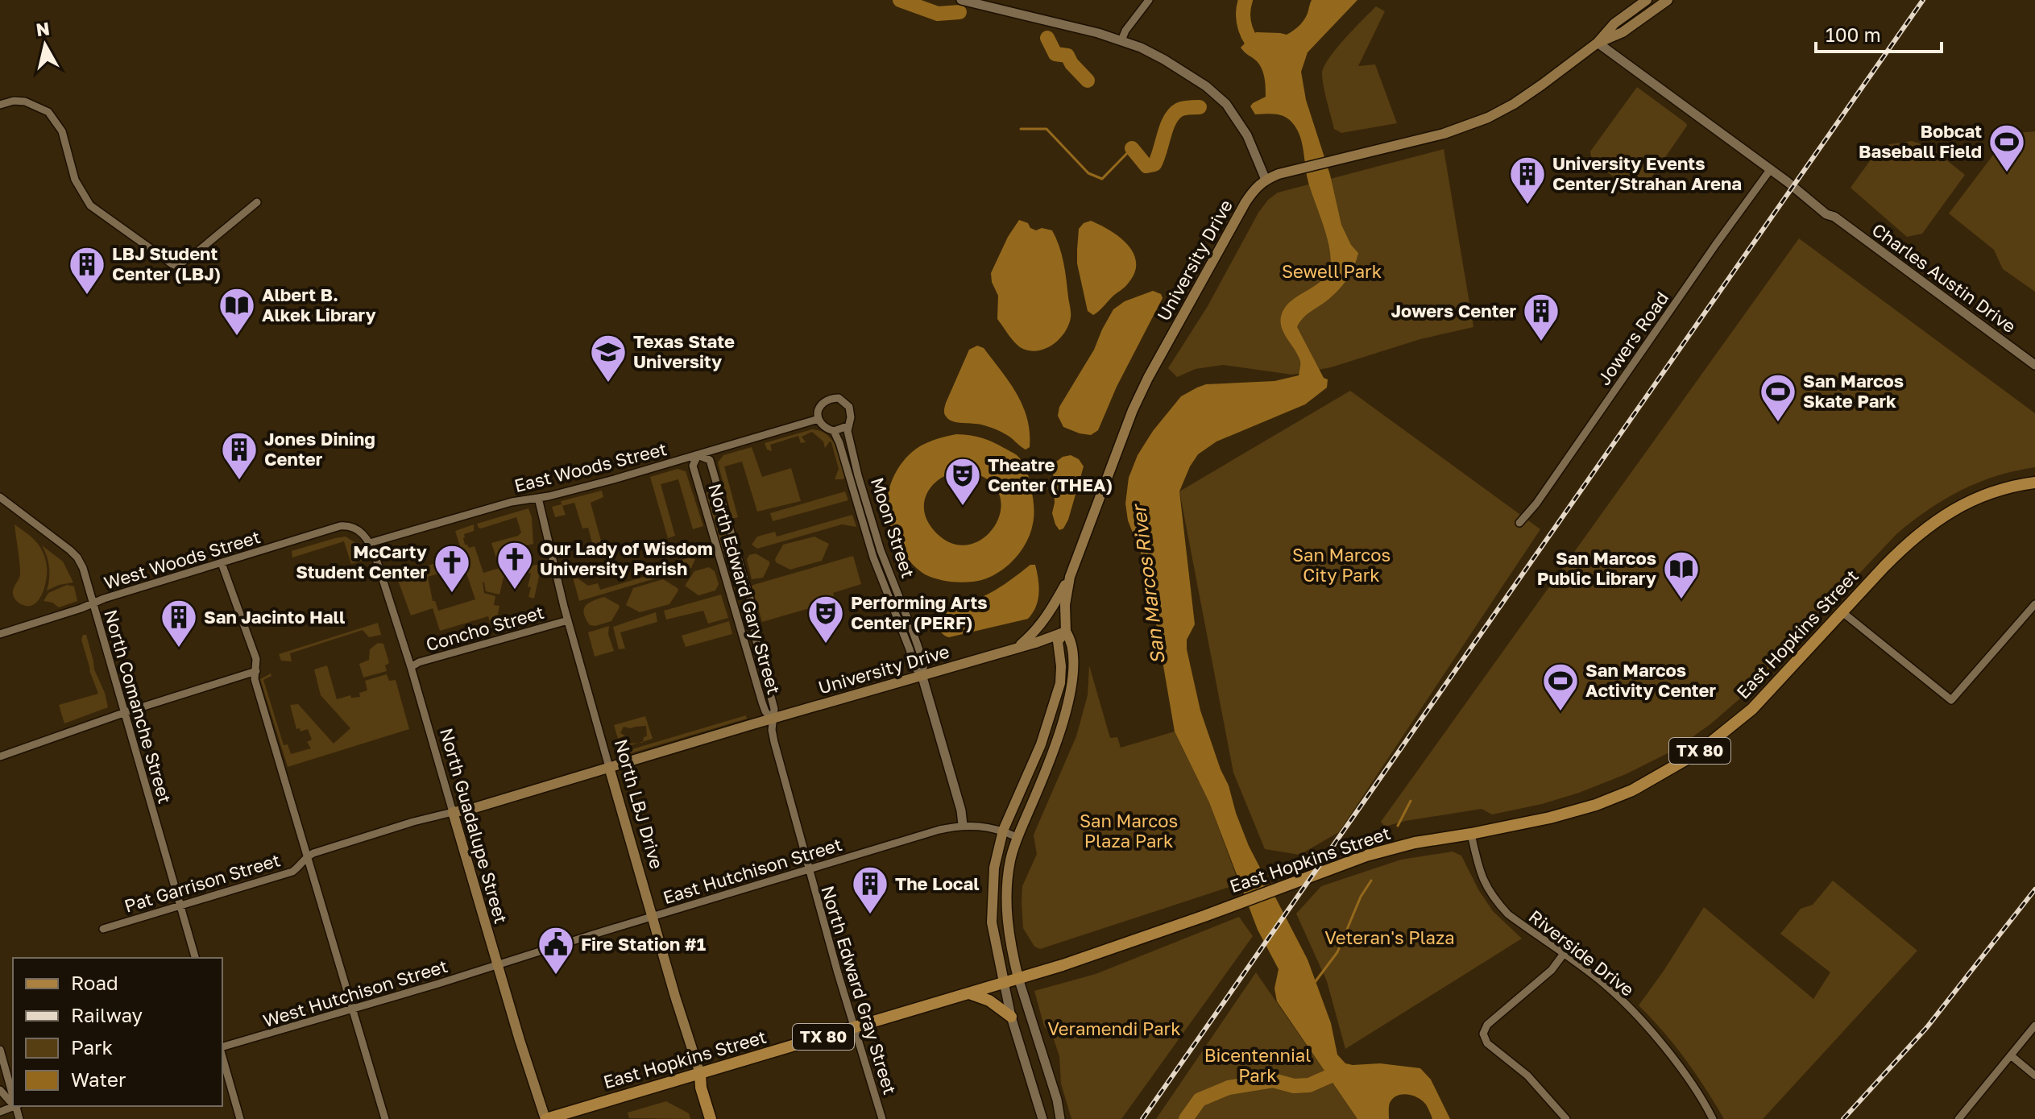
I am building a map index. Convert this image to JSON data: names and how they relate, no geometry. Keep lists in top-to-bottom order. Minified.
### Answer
{"streets":{"main road":["University Drive","East Hopkins Street","TX 80","North LBJ Drive","North Guadalupe Street"],"street":["Charles Austin Drive","Jowers Road","East Woods Street","Moon Street","West Woods Street","North Edward Gary Street","Concho Street","North Comanche Street","East Hutchison Street","Pat Garrison Street","Riverside Drive","North Edward Gray Street","West Hutchison Street"]},"crossings":[["University Drive","Moon Street"],["University Drive","North Edward Gary Street"],["University Drive","North LBJ Drive"],["University Drive","North Guadalupe Street"],["University Drive","Pat Garrison Street"],["University Drive","North Edward Gray Street"],["Charles Austin Drive","Jowers Road"],["East Woods Street","Moon Street"],["East Woods Street","West Woods Street"],["East Woods Street","North Edward Gary Street"],["East Woods Street","North LBJ Drive"],["East Woods Street","North Guadalupe Street"],["Moon Street","East Hutchison Street"],["West Woods Street","North Comanche Street"],["West Woods Street","North Guadalupe Street"],["North Edward Gary Street","North Edward Gray Street"],["Concho Street","North LBJ Drive"],["Concho Street","North Guadalupe Street"],["East Hopkins Street","North LBJ Drive"],["East Hopkins Street","North Guadalupe Street"],["East Hopkins Street","Riverside Drive"],["East Hopkins Street","North Edward Gray Street"],["North Comanche Street","Pat Garrison Street"],["North LBJ Drive","East Hutchison Street"],["North Guadalupe Street","East Hutchison Street"],["North Guadalupe Street","Pat Garrison Street"],["North Guadalupe Street","West Hutchison Street"],["East Hutchison Street","North Edward Gray Street"],["East Hutchison Street","West Hutchison Street"]],"water":["San Marcos River"],"parks":["Sewell Park","San Marcos City Park","San Marcos Plaza Park","Veteran's Plaza","Veramendi Park","Bicentennial Park"],"places":{"sports":["Bobcat Baseball Field","San Marcos Skate Park","San Marcos Activity Center"],"building":["University Events Center/Strahan Arena","LBJ Student Center (LBJ)","Jowers Center","Jones Dining Center","San Jacinto Hall","The Local"],"library":["Albert B. Alkek Library","San Marcos Public Library"],"school or university":["Texas State University"],"theatre":["Theatre Center (THEA)","Performing Arts Center (PERF)"],"church":["Our Lady of Wisdom University Parish","McCarty Student Center"],"public building":["Fire Station #1"]},"legend":["Road","Railway","Park","Water"],"scale_bar":"100 m","north":"top"}
